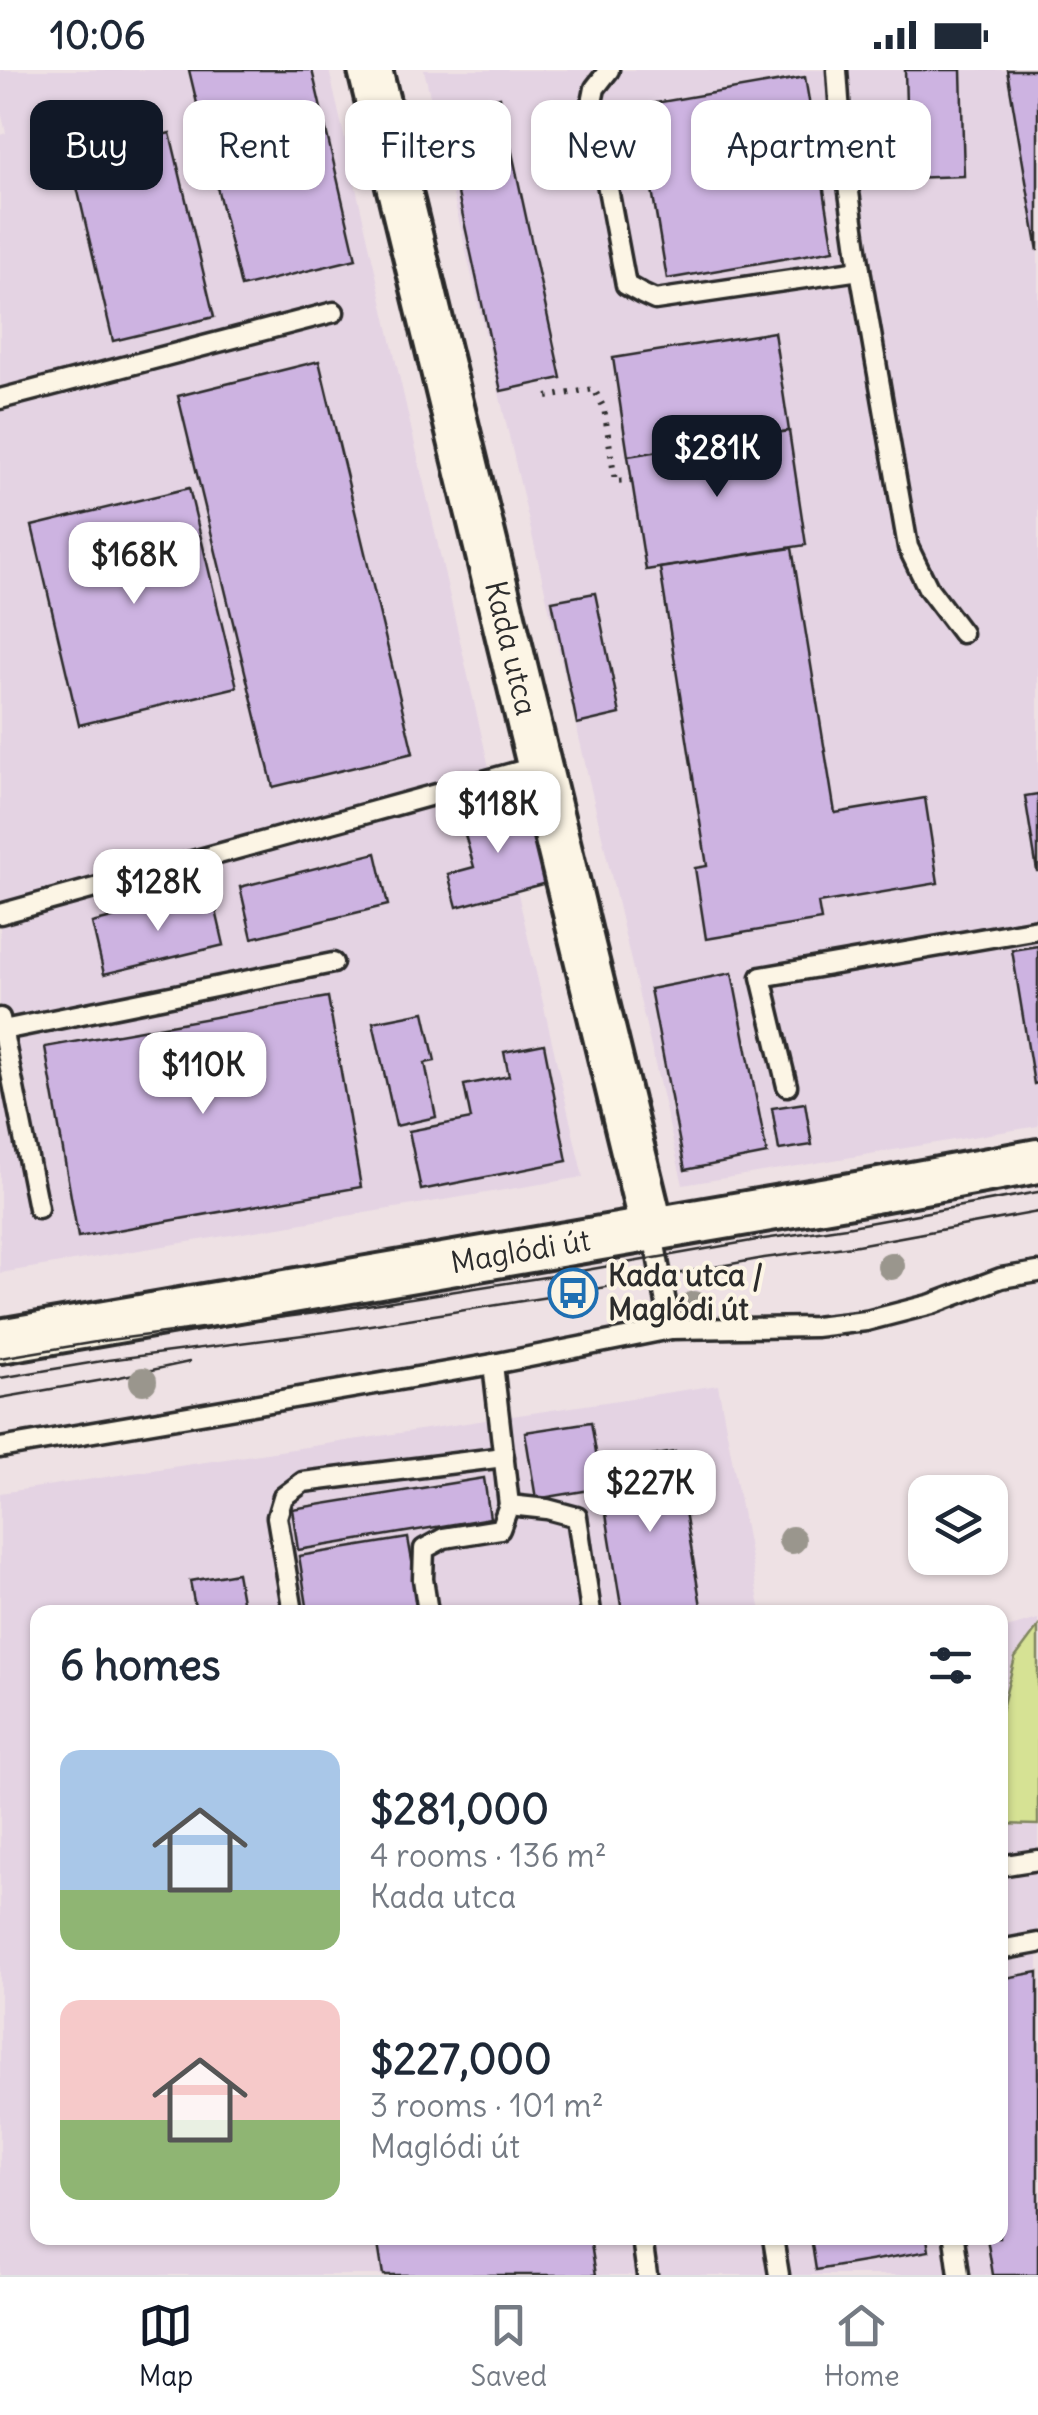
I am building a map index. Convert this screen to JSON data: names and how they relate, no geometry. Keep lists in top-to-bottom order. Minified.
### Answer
{"streets":{"street":["Kada utca","Maglódi út"]},"crossings":[["Kada utca","Maglódi út"]],"places":{"bus stop":["Kada utca / Maglódi út"]},"page":{"status":"10:06","chip":["Buy","Rent","Filters","New","Apartment"],"price":["$281K","$168K","$118K","$128K","$110K","$227K"],"heading":"6 homes","list":[{"name":"$281,000","note":"4 rooms · 136 m² · Kada utca"},{"name":"$227,000","note":"3 rooms · 101 m² · Maglódi út"}],"tabs":["Map","Saved","Home"]}}
